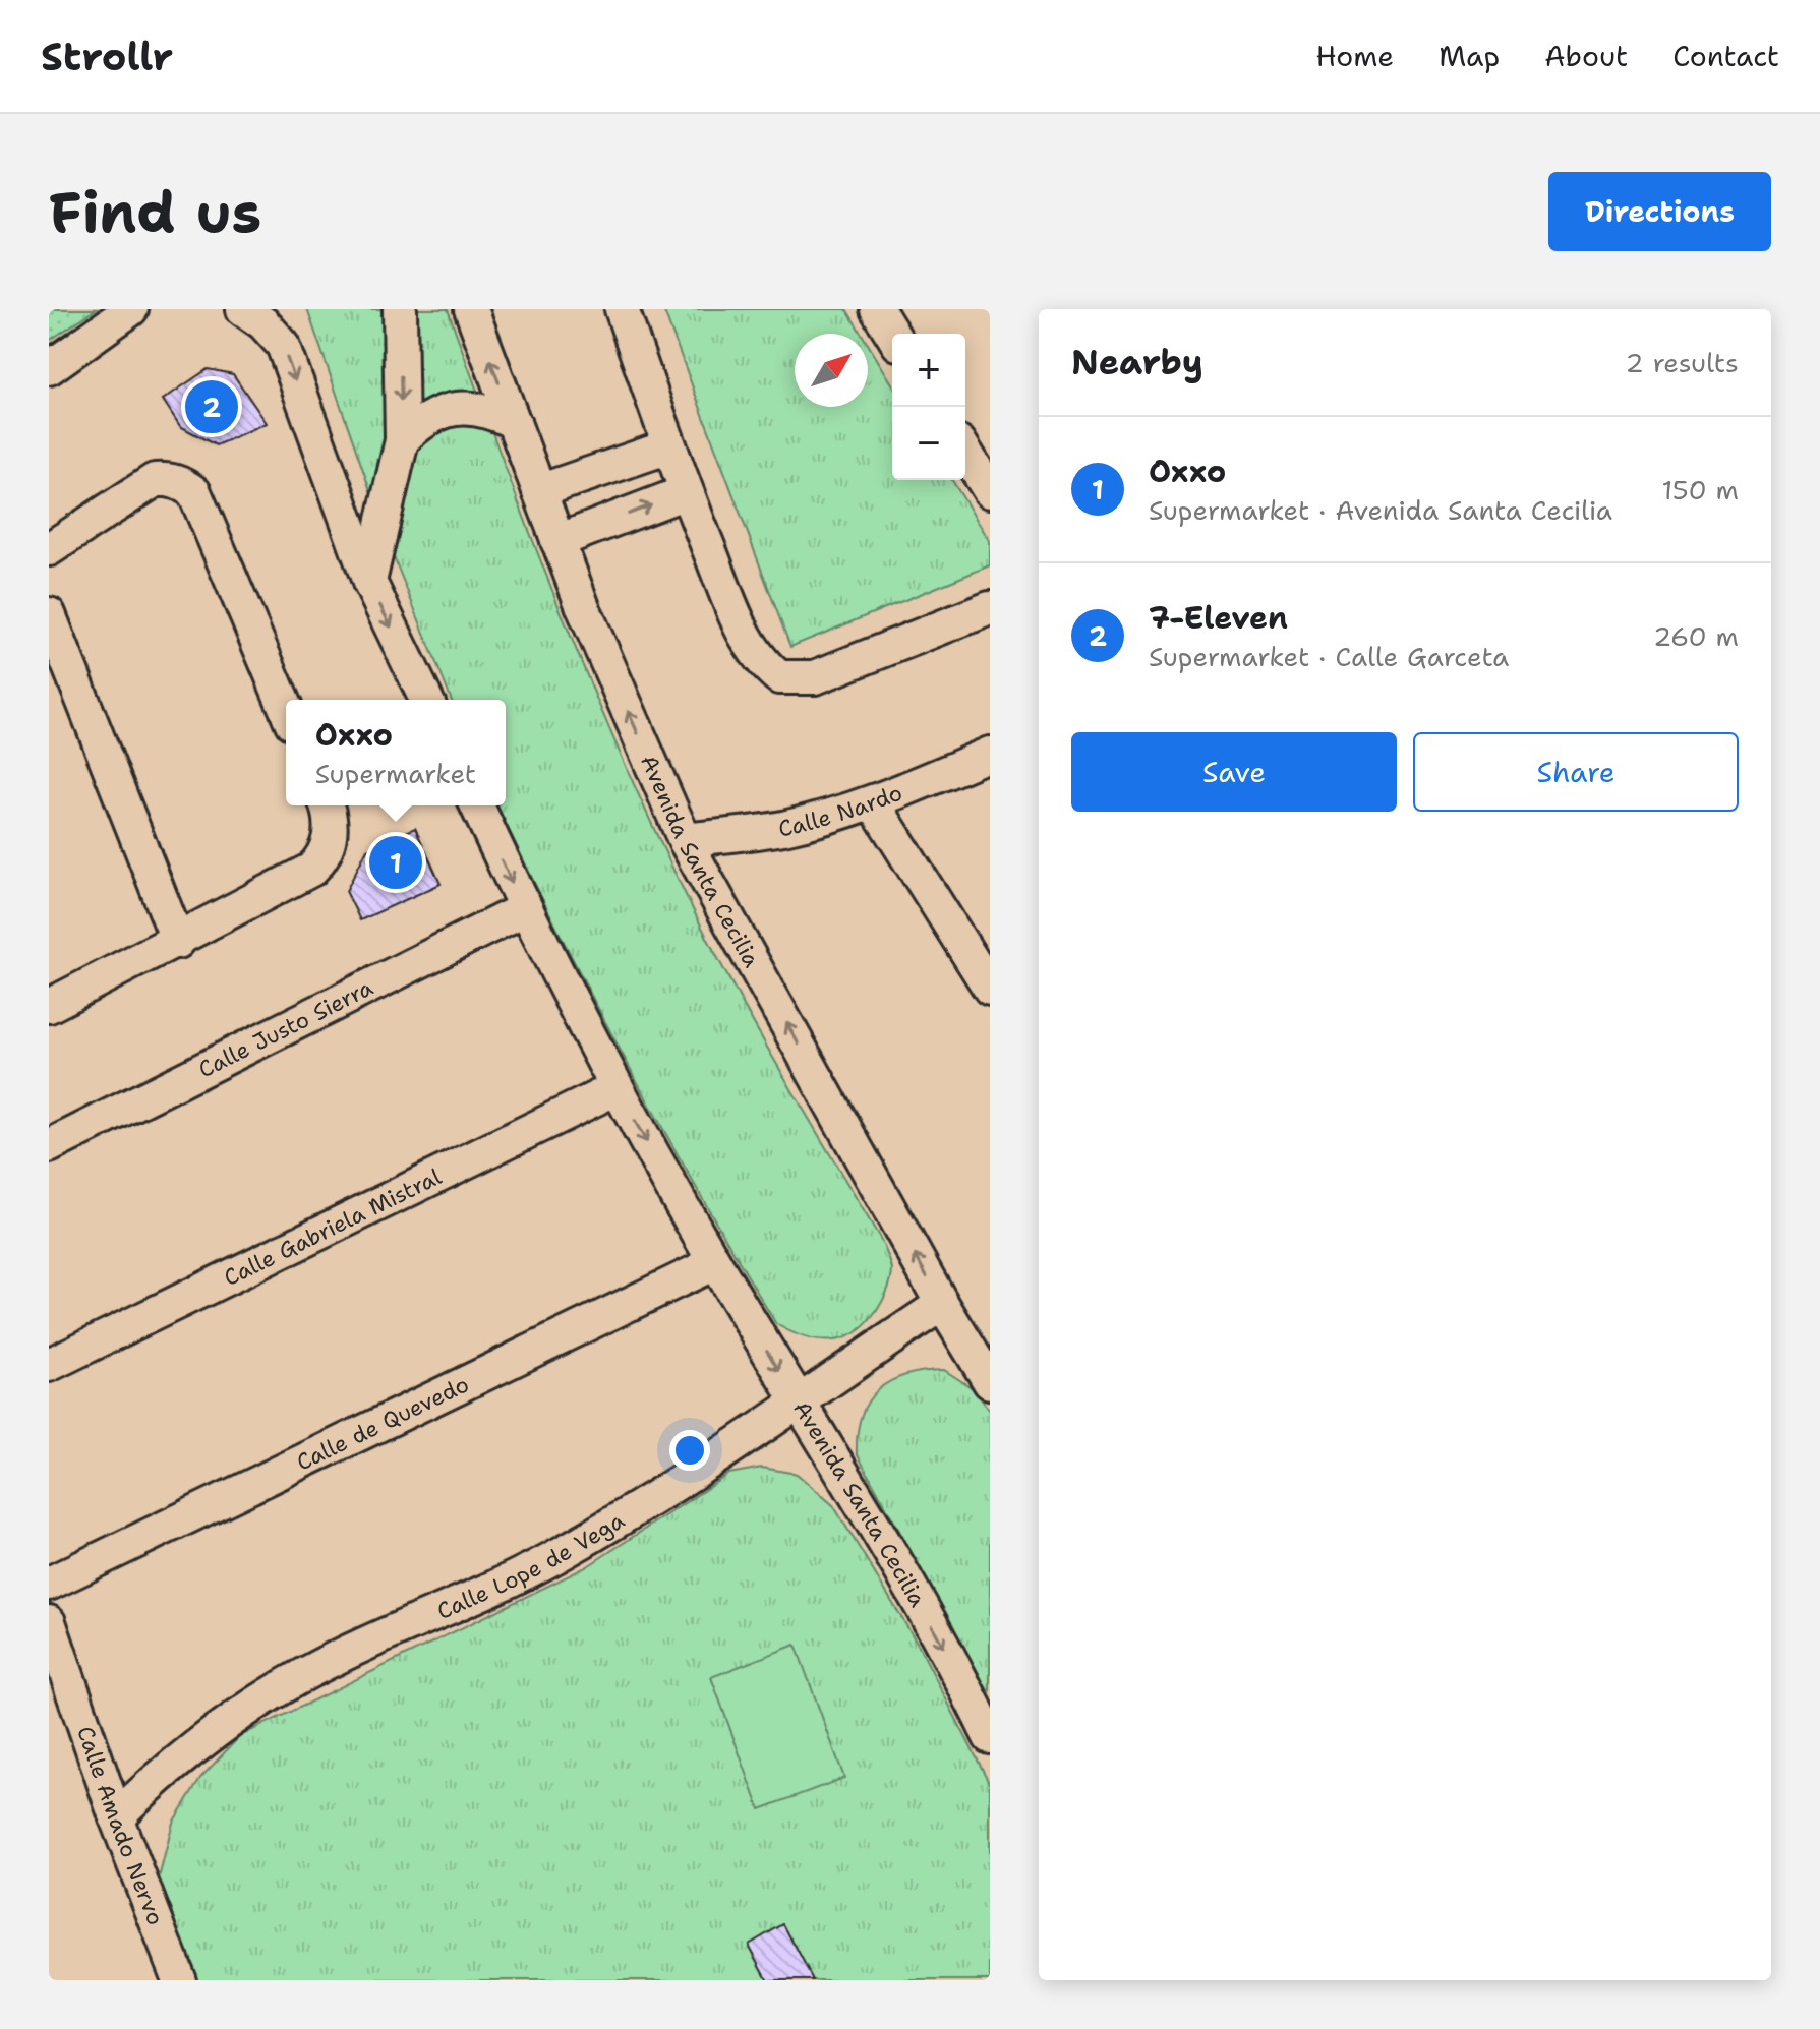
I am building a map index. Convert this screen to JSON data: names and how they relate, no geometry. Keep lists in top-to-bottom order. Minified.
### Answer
{"streets":{"street":["Calle Nardo","Avenida Santa Cecilia","Calle Justo Sierra","Calle Gabriela Mistral","Calle de Quevedo","Calle Lope de Vega","Calle Amado Nervo"]},"crossings":[["Calle Nardo","Avenida Santa Cecilia"],["Avenida Santa Cecilia","Calle Justo Sierra"],["Avenida Santa Cecilia","Calle Gabriela Mistral"],["Avenida Santa Cecilia","Calle de Quevedo"],["Avenida Santa Cecilia","Calle Lope de Vega"],["Calle Lope de Vega","Calle Amado Nervo"]],"north":"top right","page":{"header":"Strollr","nav":["Home","Map","About","Contact"],"buttons":["Directions",["Save","Share"]],"title":"Find us","heading":["Nearby","2 results"],"map_buttons":["+","−"],"pins":["2","1"],"list":[{"mark":"1","name":"Oxxo","note":"Supermarket · Avenida Santa Cecilia","value":"150 m"},{"mark":"2","name":"7-Eleven","note":"Supermarket · Calle Garceta","value":"260 m"}],"popup":["Oxxo","Supermarket"]}}
